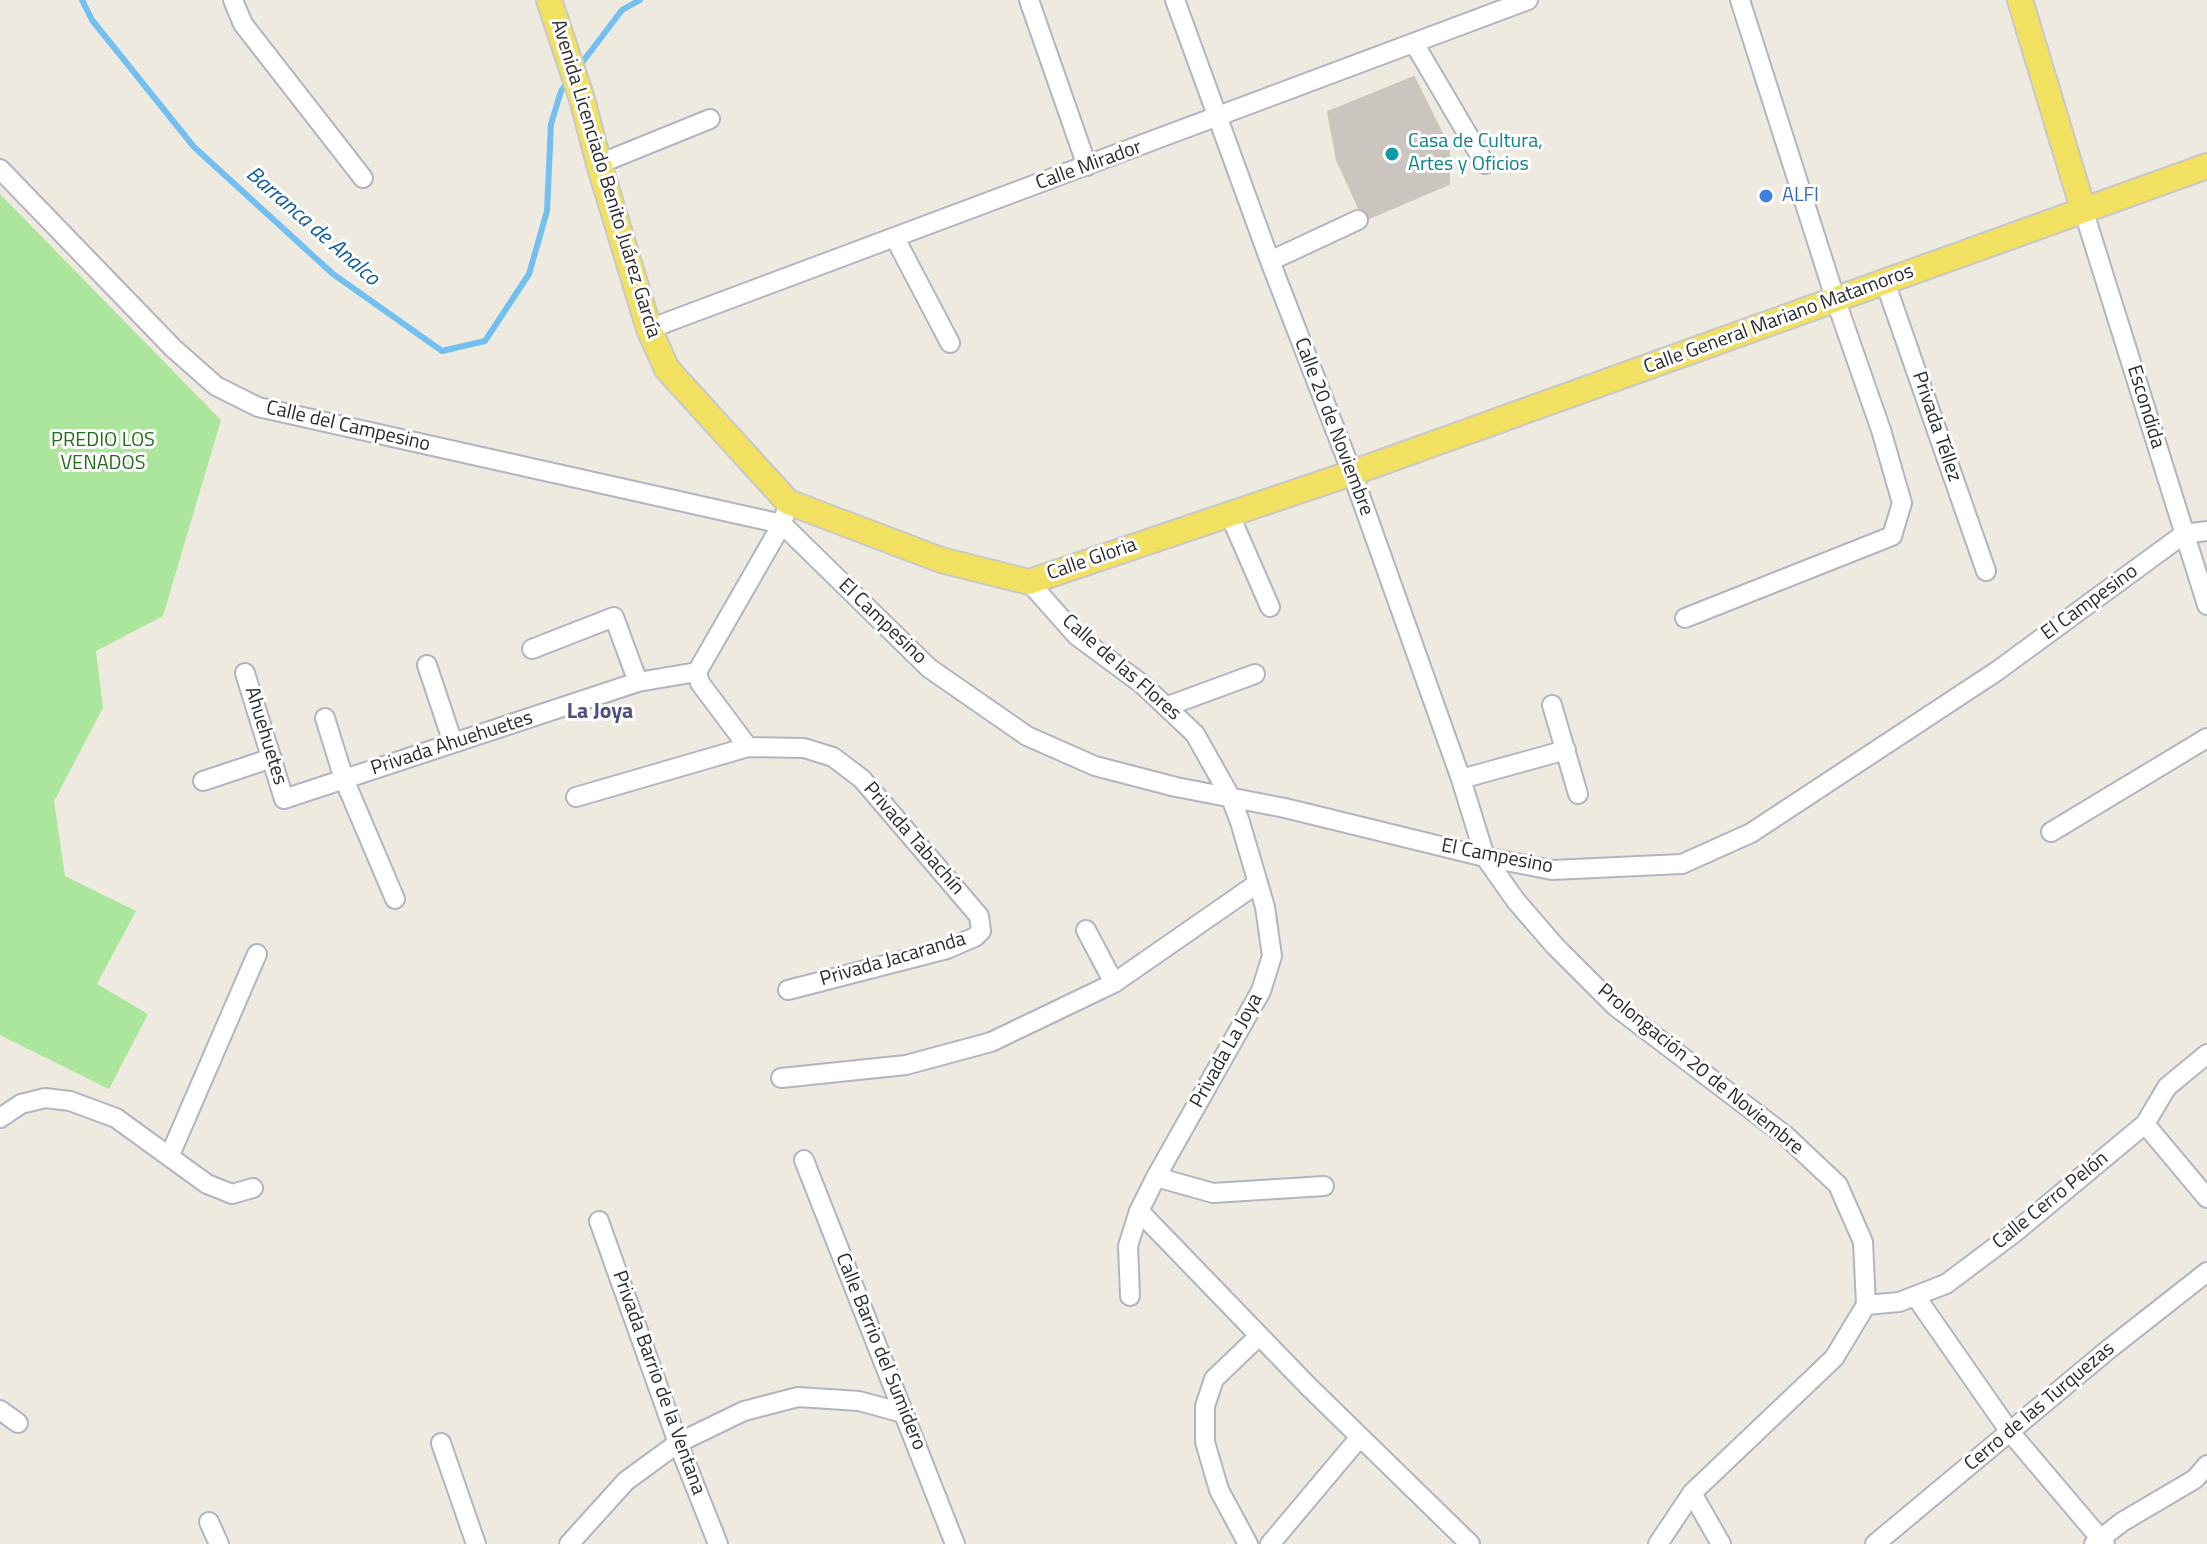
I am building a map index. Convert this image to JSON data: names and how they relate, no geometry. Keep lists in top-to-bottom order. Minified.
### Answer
{"streets":{"main road":["Avenida Licenciado Benito Juárez García","Calle General Mariano Matamoros","Calle Gloria"],"street":["Calle Mirador","Escondida","Calle del Campesino","Calle 20 de Noviembre","Privada Téllez","El Campesino","Calle de las Flores","Ahuehuetes","Privada Ahuehuetes","Privada Tabachín","Privada Jacaranda","Privada La Joya","Prolongación 20 de Noviembre","Calle Cerro Pelón","Calle Barrio del Sumidero","Privada Barrio de la Ventana","Cerro de las Turquezas"]},"crossings":[["Calle Mirador","Avenida Licenciado Benito Juárez García"],["Calle Mirador","Calle 20 de Noviembre"],["Avenida Licenciado Benito Juárez García","Calle del Campesino"],["Avenida Licenciado Benito Juárez García","Calle Gloria"],["Avenida Licenciado Benito Juárez García","El Campesino"],["Calle General Mariano Matamoros","Escondida"],["Calle General Mariano Matamoros","Calle 20 de Noviembre"],["Calle General Mariano Matamoros","Privada Téllez"],["Calle General Mariano Matamoros","Calle Gloria"],["Escondida","El Campesino"],["Calle del Campesino","Calle Gloria"],["Calle del Campesino","El Campesino"],["Calle 20 de Noviembre","Calle Gloria"],["Calle 20 de Noviembre","El Campesino"],["Calle 20 de Noviembre","Prolongación 20 de Noviembre"],["Calle Gloria","El Campesino"],["Calle Gloria","Calle de las Flores"],["El Campesino","Calle de las Flores"],["El Campesino","Privada La Joya"],["El Campesino","Prolongación 20 de Noviembre"],["Calle de las Flores","Privada La Joya"],["Ahuehuetes","Privada Ahuehuetes"],["Privada Tabachín","Privada Jacaranda"],["Prolongación 20 de Noviembre","Calle Cerro Pelón"]],"districts":["La Joya"],"water":["Barranca de Analco"],"parks":["PREDIO LOS VENADOS"],"places":["Casa de Cultura, Artes y Oficios","ALFI"]}
